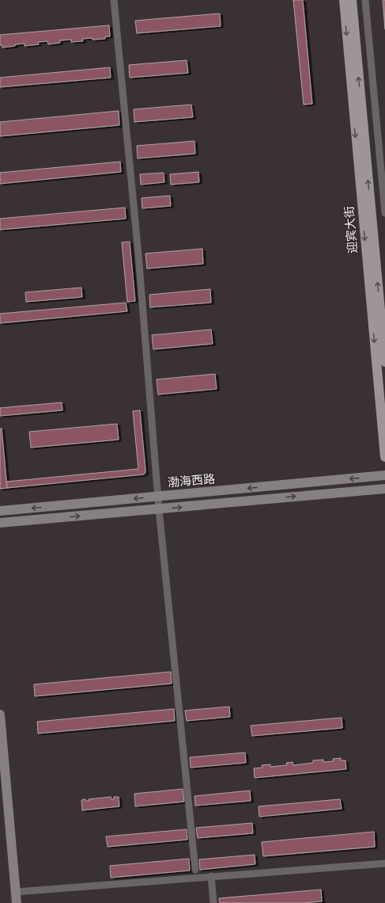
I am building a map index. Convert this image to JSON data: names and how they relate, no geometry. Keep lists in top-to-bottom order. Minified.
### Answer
{"streets":{"main road":["迎宾大街","渤海西路"]}}
